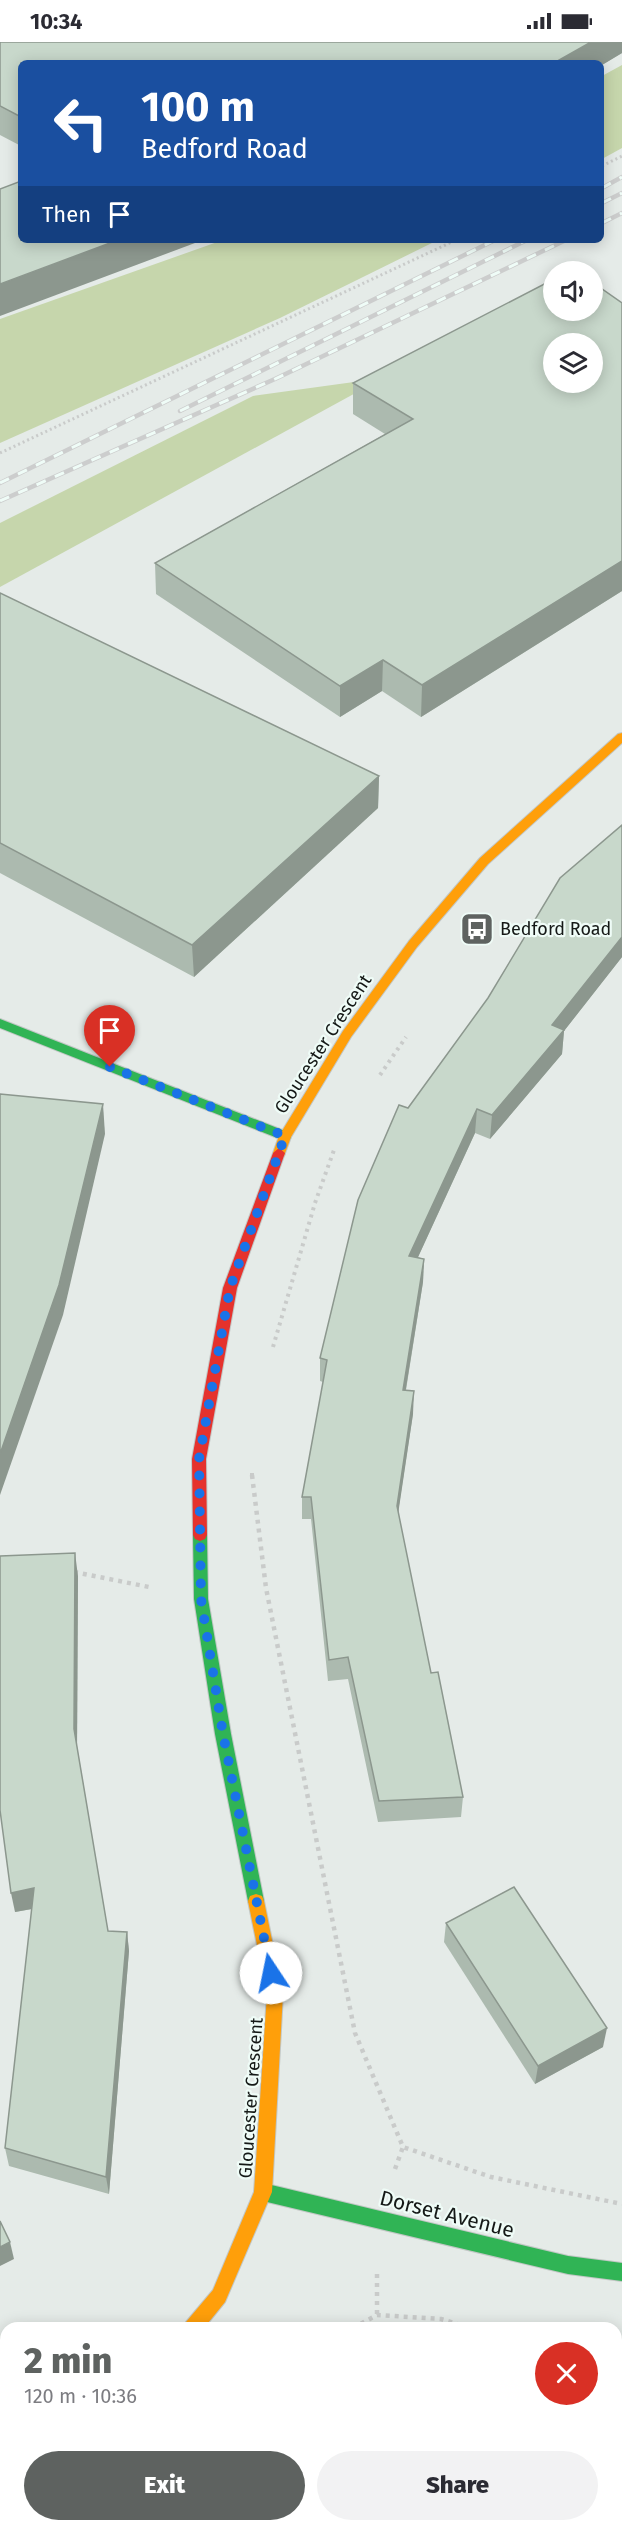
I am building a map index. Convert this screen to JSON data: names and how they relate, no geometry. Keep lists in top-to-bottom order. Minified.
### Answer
{"streets":{"street":["Gloucester Crescent","Dorset Avenue"]},"crossings":[["Gloucester Crescent","Dorset Avenue"]],"places":{"bus stop":["Bedford Road"]},"page":{"status":"10:34","turn":["100 m","Bedford Road"],"then":"Then","heading":["2 min","120 m · 10:36"],"buttons":["Exit","Share"]}}
